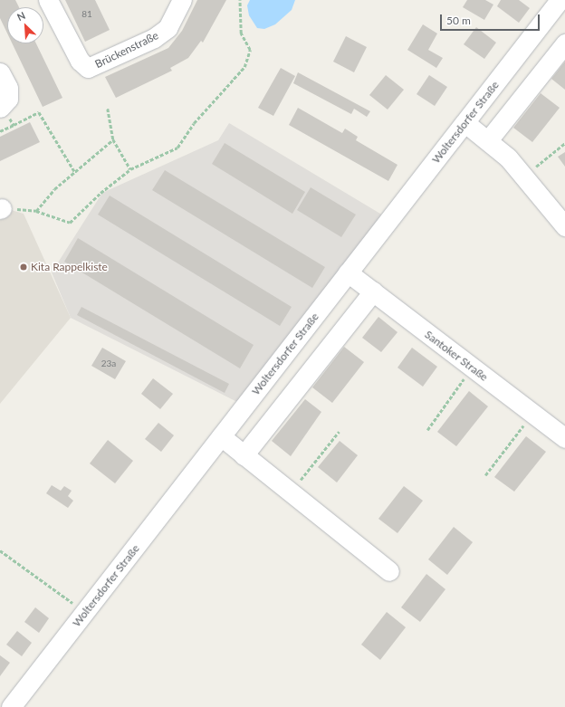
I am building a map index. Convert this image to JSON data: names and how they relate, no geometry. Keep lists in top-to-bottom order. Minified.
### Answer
{"streets":{"street":["Brückenstraße","Woltersdorfer Straße","Santoker Straße"]},"crossings":[["Woltersdorfer Straße","Santoker Straße"]],"places":["Kita Rappelkiste"],"house_numbers":["81","23a"],"scale_bar":"50 m","north":"top left"}
